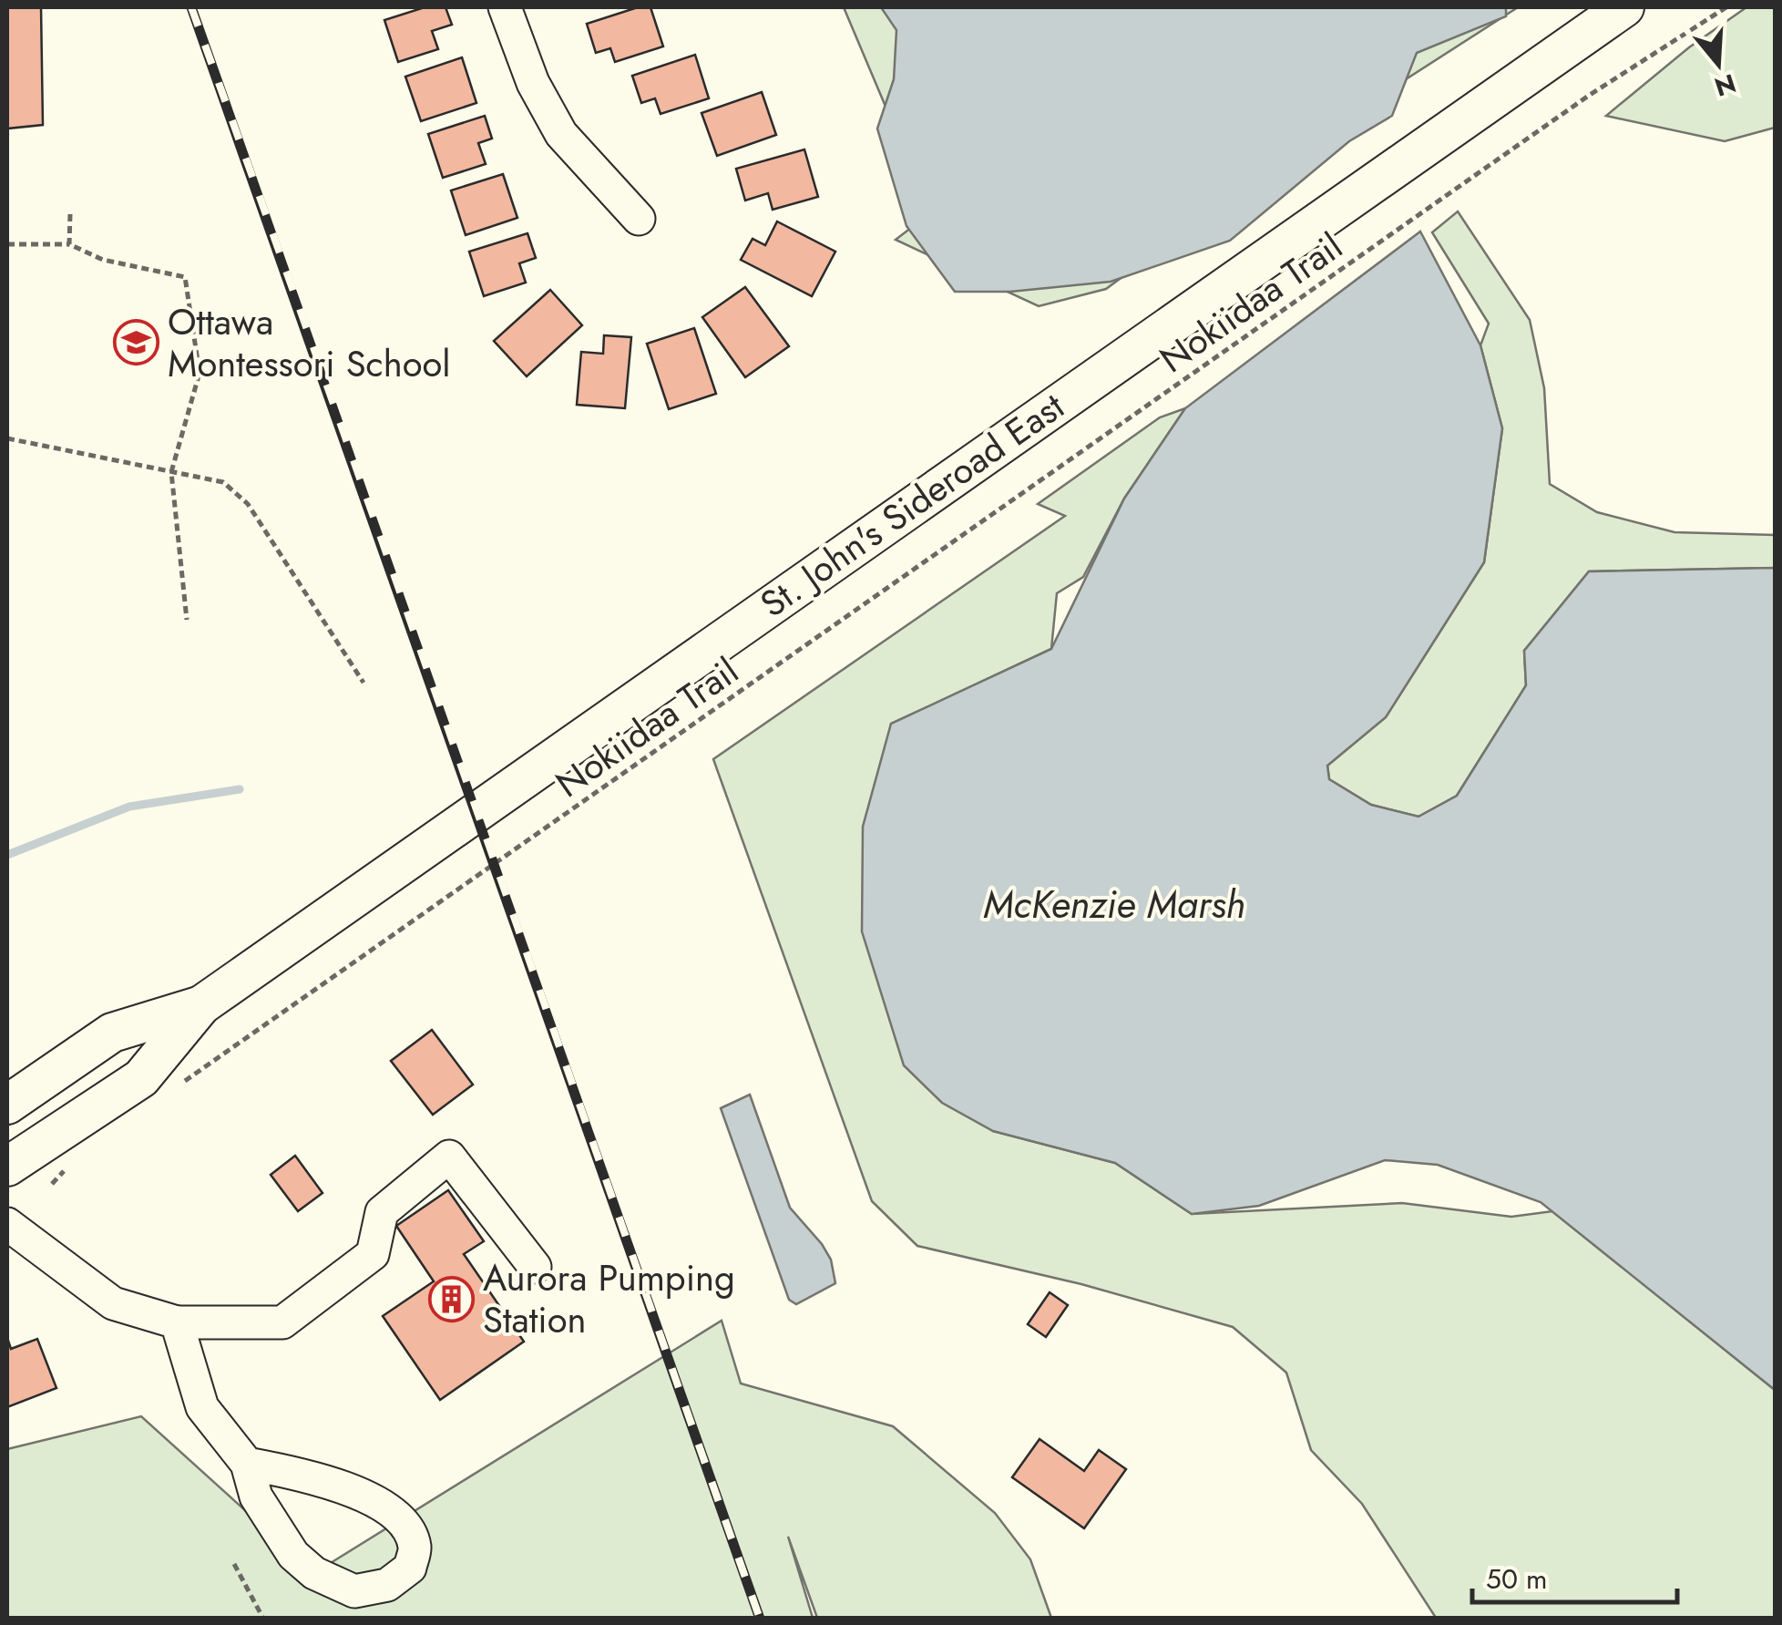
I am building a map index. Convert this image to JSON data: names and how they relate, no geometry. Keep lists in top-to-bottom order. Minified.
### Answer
{"streets":{"main road":["St. John's Sideroad East"],"path":["Nokiidaa Trail"]},"water":["McKenzie Marsh"],"places":{"school or university":["Ottawa Montessori School"],"building":["Aurora Pumping Station"]},"scale_bar":"50 m","north":"bottom"}
